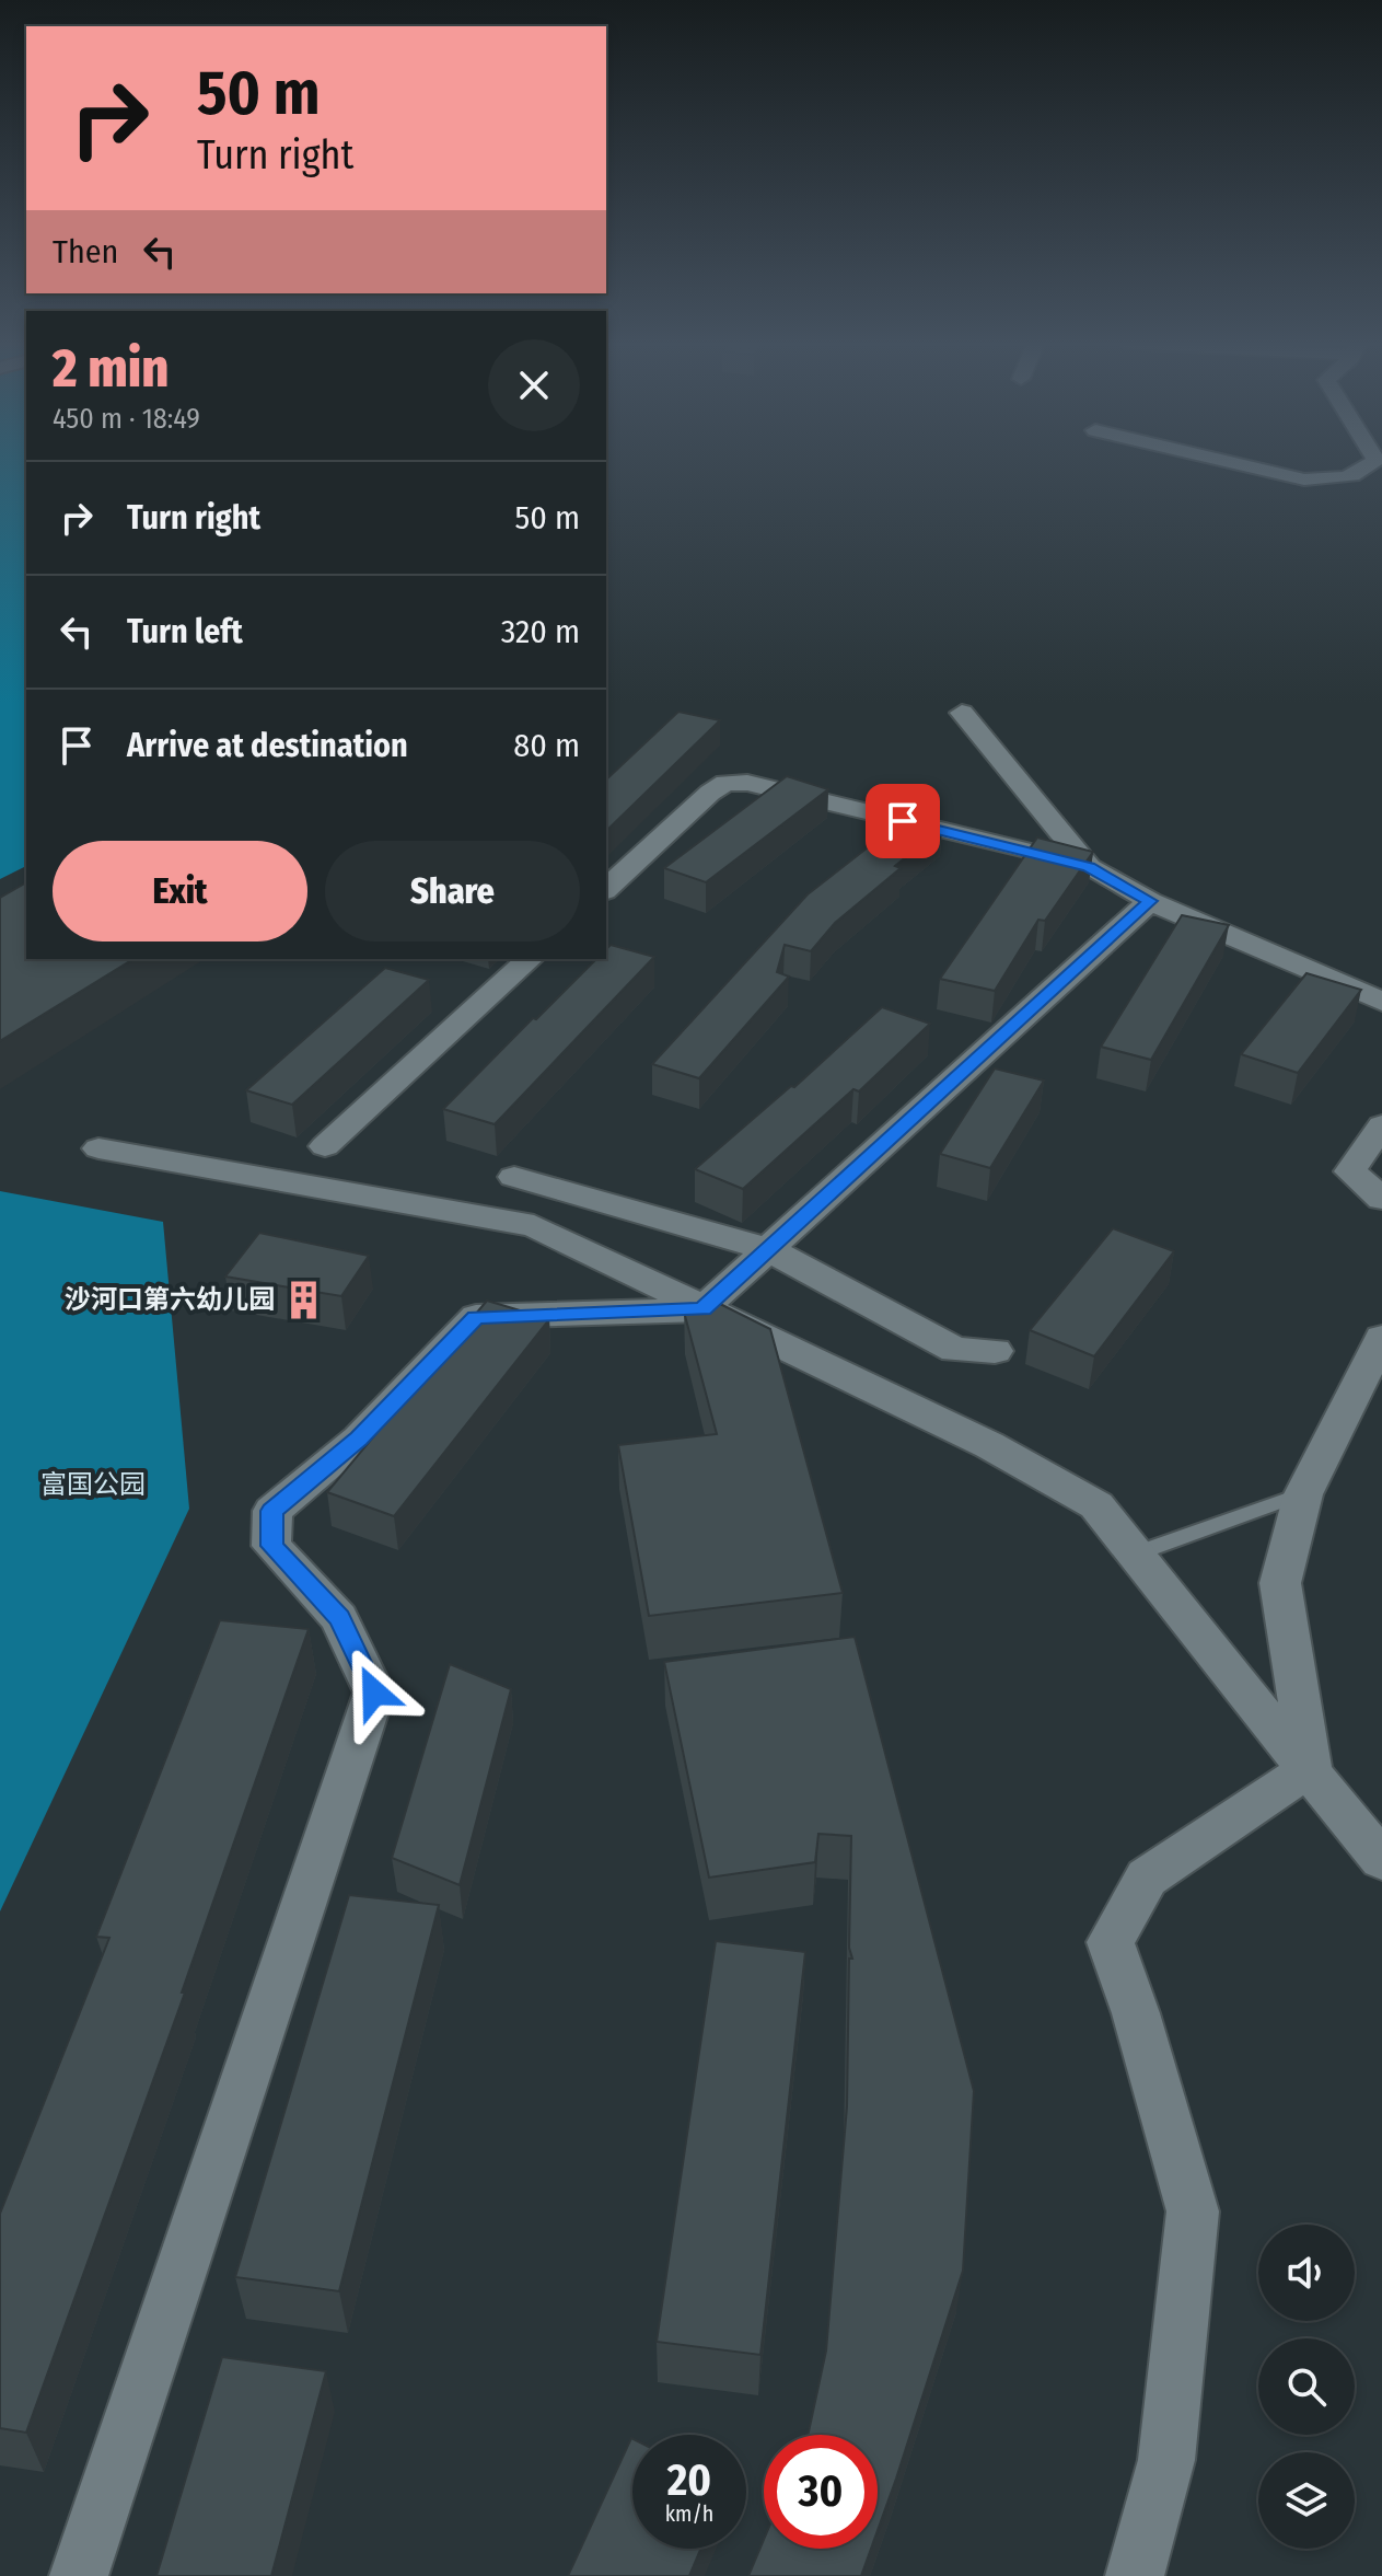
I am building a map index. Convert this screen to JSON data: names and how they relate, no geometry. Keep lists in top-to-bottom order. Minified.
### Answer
{"parks":["富国公园"],"places":{"building":["沙河口第六幼儿园"]},"page":{"turn":["50 m","Turn right"],"then":"Then","heading":["2 min","450 m · 18:49"],"list":[{"name":"Turn right","value":"50 m"},{"name":"Turn left","value":"320 m"},{"name":"Arrive at destination","value":"80 m"}],"buttons":["Exit","Share"],"speed":"20 km/h","limit":"30"}}
